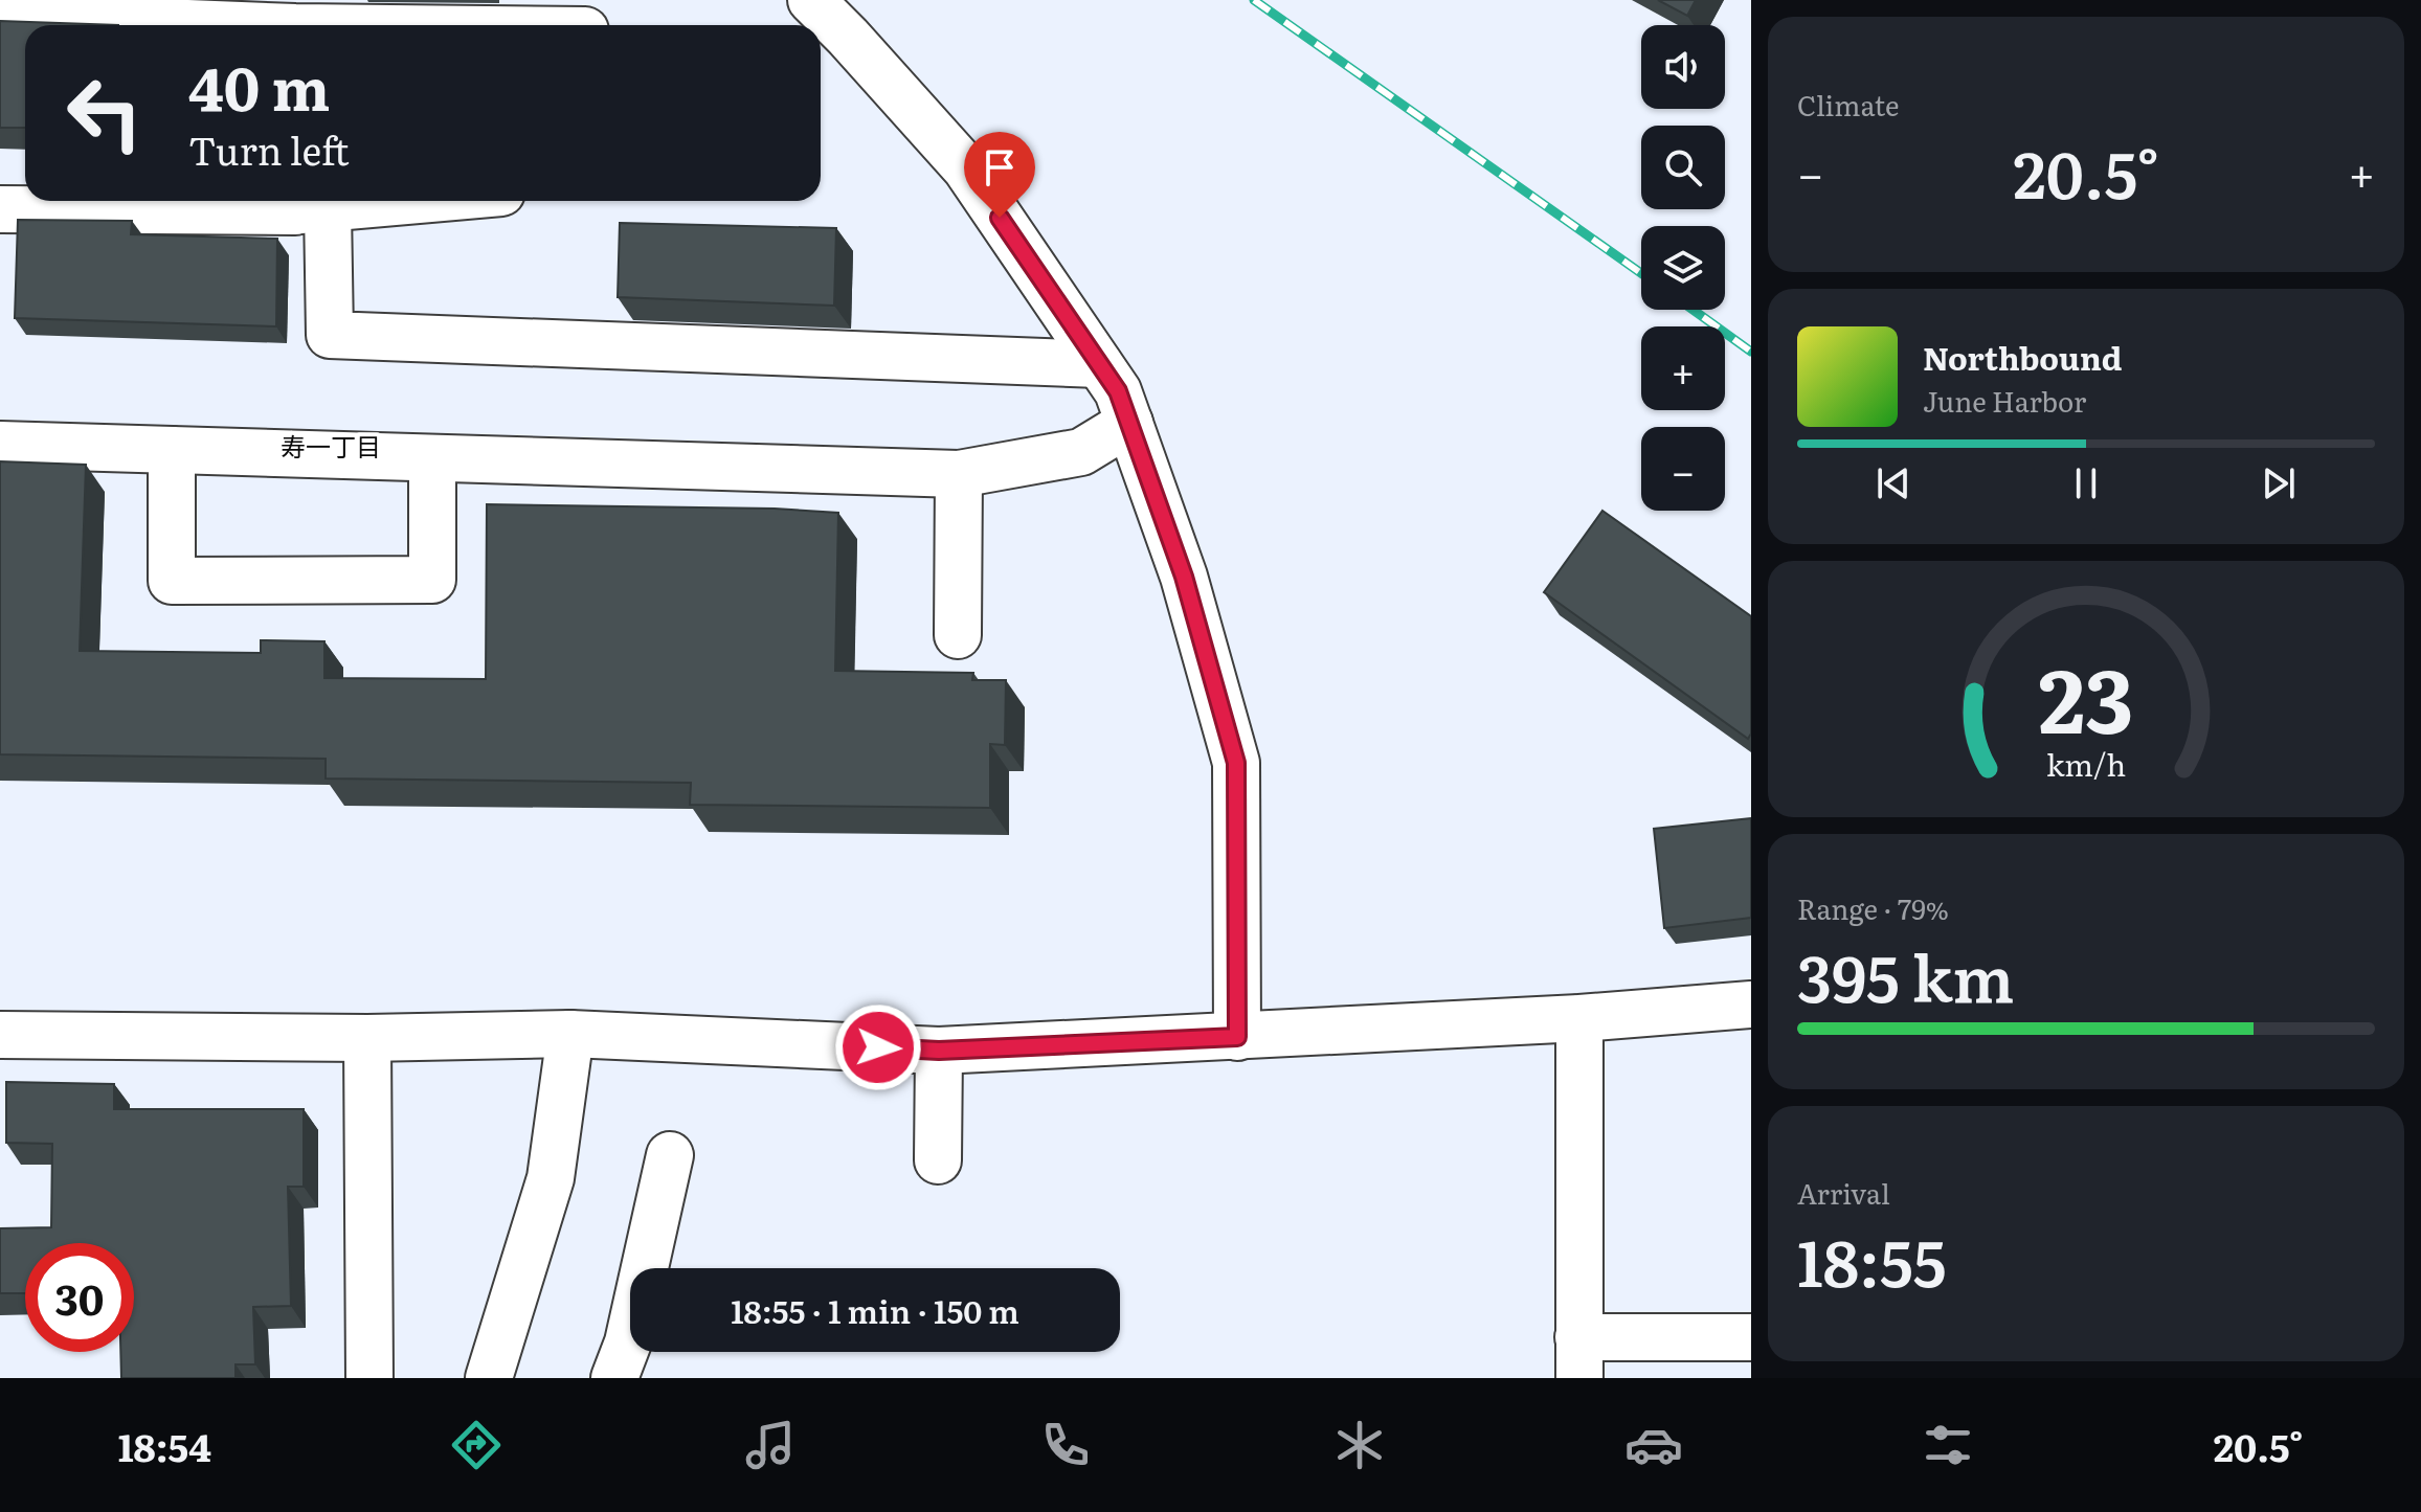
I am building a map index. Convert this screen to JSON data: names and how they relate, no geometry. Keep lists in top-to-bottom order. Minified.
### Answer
{"districts":["寿一丁目"],"page":{"tile":["Climate",["Range · 79%","395 km"],["Arrival","18:55"]],"map_buttons":["+","−"],"turn":["40 m","Turn left"],"heat":["−","20.5°","+"],"song":["Northbound","June Harbor"],"limit":"30","trip":"18:55 · 1 min · 150 m","tabs":["18:54","20.5°"],"gauge":["23","km/h"]}}
